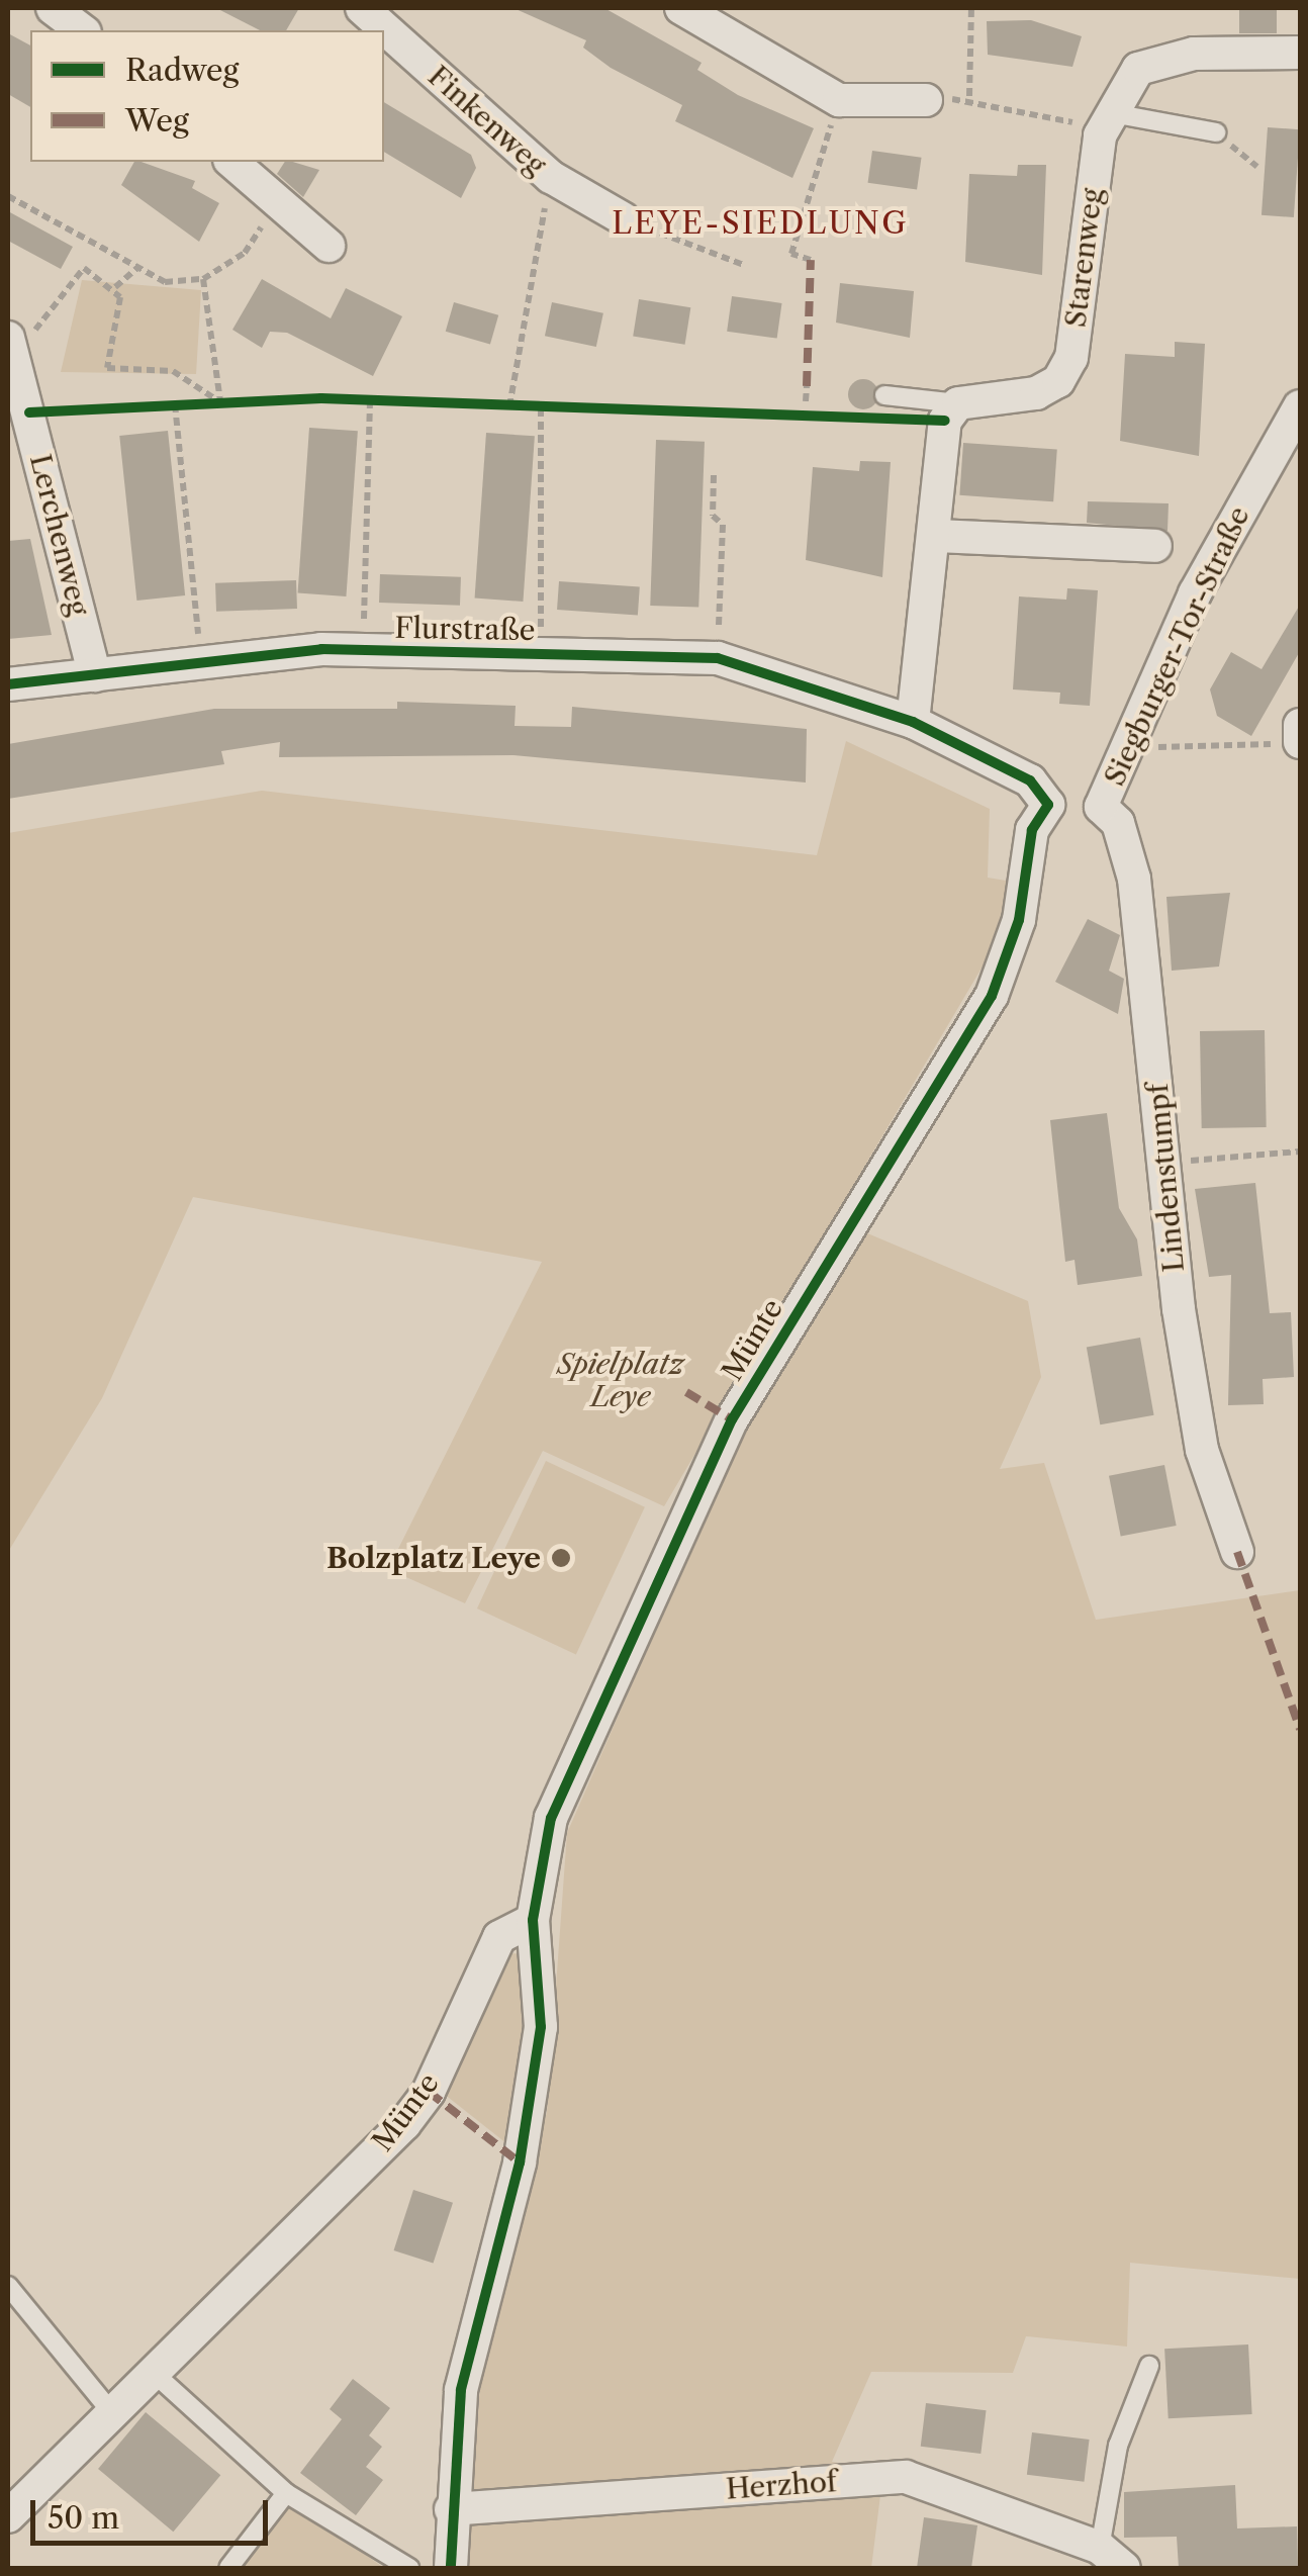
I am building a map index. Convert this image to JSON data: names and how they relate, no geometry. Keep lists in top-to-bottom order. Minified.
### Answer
{"streets":{"street":["Finkenweg","Starenweg","Lerchenweg","Flurstraße","Siegburger-Tor-Straße","Lindenstumpf","Münte","Herzhof"]},"crossings":[["Lerchenweg","Flurstraße"],["Siegburger-Tor-Straße","Lindenstumpf"],["Siegburger-Tor-Straße","Münte"]],"districts":["LEYE-SIEDLUNG"],"parks":["Spielplatz Leye"],"places":["Bolzplatz Leye"],"legend":["Radweg","Weg"],"scale_bar":"50 m"}
